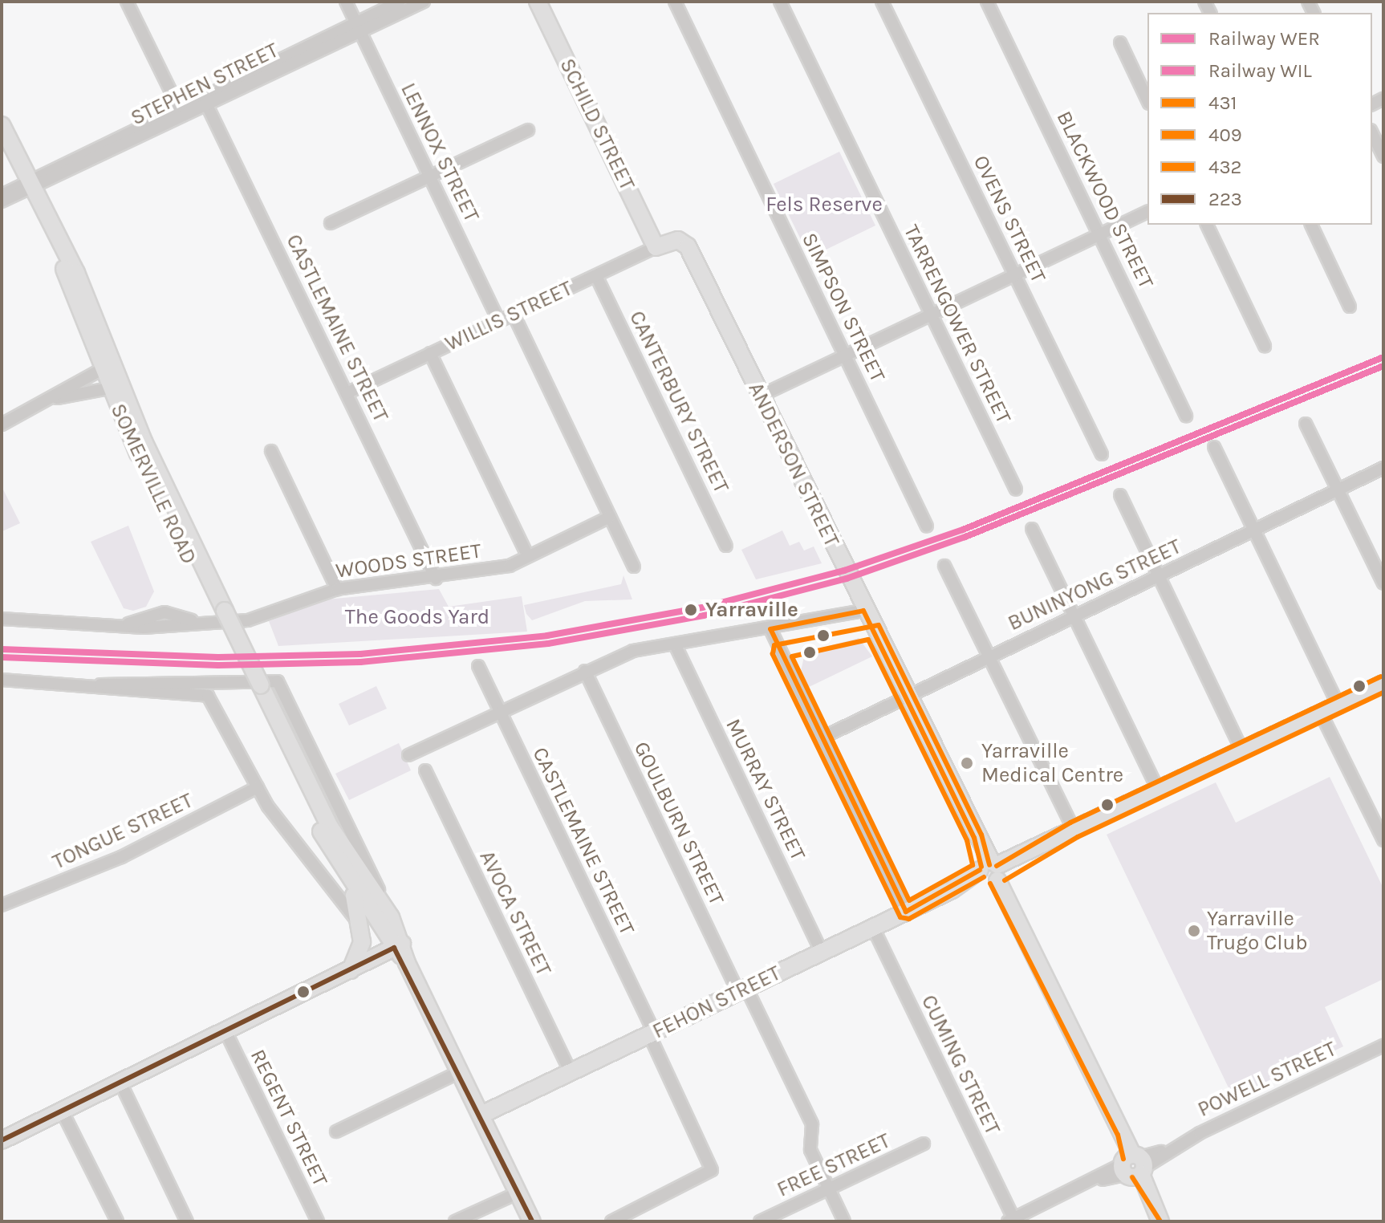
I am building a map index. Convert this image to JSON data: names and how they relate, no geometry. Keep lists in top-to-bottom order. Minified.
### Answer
{"streets":{"street":["STEPHEN STREET","SCHILD STREET","LENNOX STREET","BLACKWOOD STREET","OVENS STREET","SIMPSON STREET","WILLIS STREET","TARRENGOWER STREET","CASTLEMAINE STREET","CANTERBURY STREET","ANDERSON STREET","SOMERVILLE ROAD","WOODS STREET","BUNINYONG STREET","MURRAY STREET","GOULBURN STREET","TONGUE STREET","AVOCA STREET","FEHON STREET","CUMING STREET","POWELL STREET","REGENT STREET","FREE STREET"]},"crossings":[["STEPHEN STREET","LENNOX STREET"],["STEPHEN STREET","CASTLEMAINE STREET"],["STEPHEN STREET","SOMERVILLE ROAD"],["SCHILD STREET","WILLIS STREET"],["LENNOX STREET","WILLIS STREET"],["WILLIS STREET","CASTLEMAINE STREET"],["WILLIS STREET","CANTERBURY STREET"],["WILLIS STREET","ANDERSON STREET"],["CASTLEMAINE STREET","WOODS STREET"],["CASTLEMAINE STREET","FEHON STREET"],["ANDERSON STREET","BUNINYONG STREET"],["ANDERSON STREET","FEHON STREET"],["ANDERSON STREET","POWELL STREET"],["SOMERVILLE ROAD","WOODS STREET"],["SOMERVILLE ROAD","FEHON STREET"],["MURRAY STREET","FEHON STREET"],["GOULBURN STREET","FEHON STREET"],["GOULBURN STREET","FREE STREET"],["AVOCA STREET","FEHON STREET"],["FEHON STREET","CUMING STREET"],["CUMING STREET","POWELL STREET"]],"parks":["Fels Reserve","The Goods Yard"],"places":["Yarraville","Yarraville Medical Centre","Yarraville Trugo Club"],"lines":["rail line WER","rail line WIL","transit line 431","transit line 432","transit line 409","transit line 223"],"legend":["Railway WER","Railway WIL","431","409","432","223"]}
